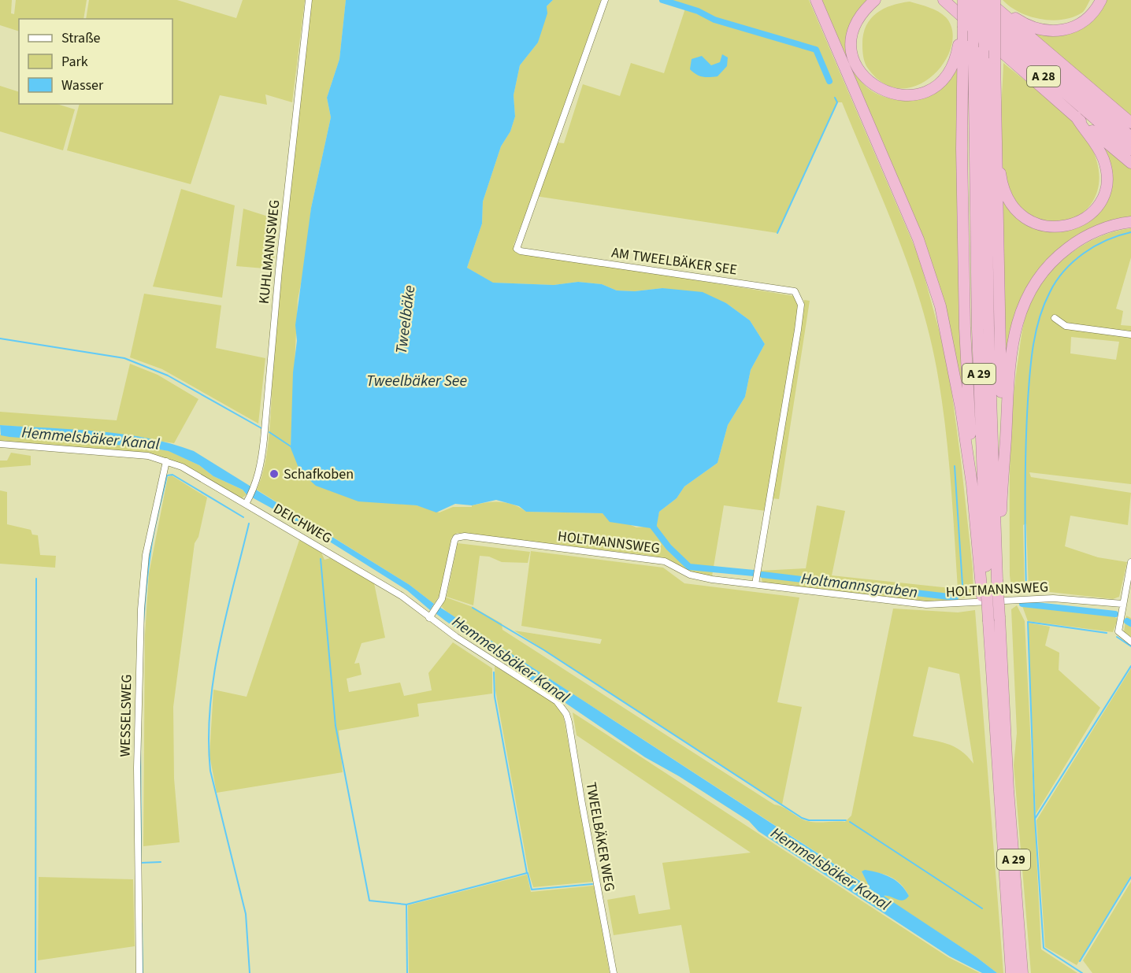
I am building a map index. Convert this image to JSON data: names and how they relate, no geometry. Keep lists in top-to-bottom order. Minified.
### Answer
{"streets":{"highway":["A 28","A 29"],"street":["KUHLMANNSWEG","AM TWEELBÄKER SEE","DEICHWEG","HOLTMANNSWEG","WESSELSWEG","TWEELBÄKER WEG"]},"crossings":[["A 28","A 29"],["KUHLMANNSWEG","DEICHWEG"],["AM TWEELBÄKER SEE","HOLTMANNSWEG"],["DEICHWEG","HOLTMANNSWEG"],["DEICHWEG","WESSELSWEG"],["DEICHWEG","TWEELBÄKER WEG"]],"water":["Tweelbäke","Tweelbäker See","Hemmelsbäker Kanal","Holtmannsgraben"],"places":["Schafkoben"],"legend":["Straße","Park","Wasser"]}
